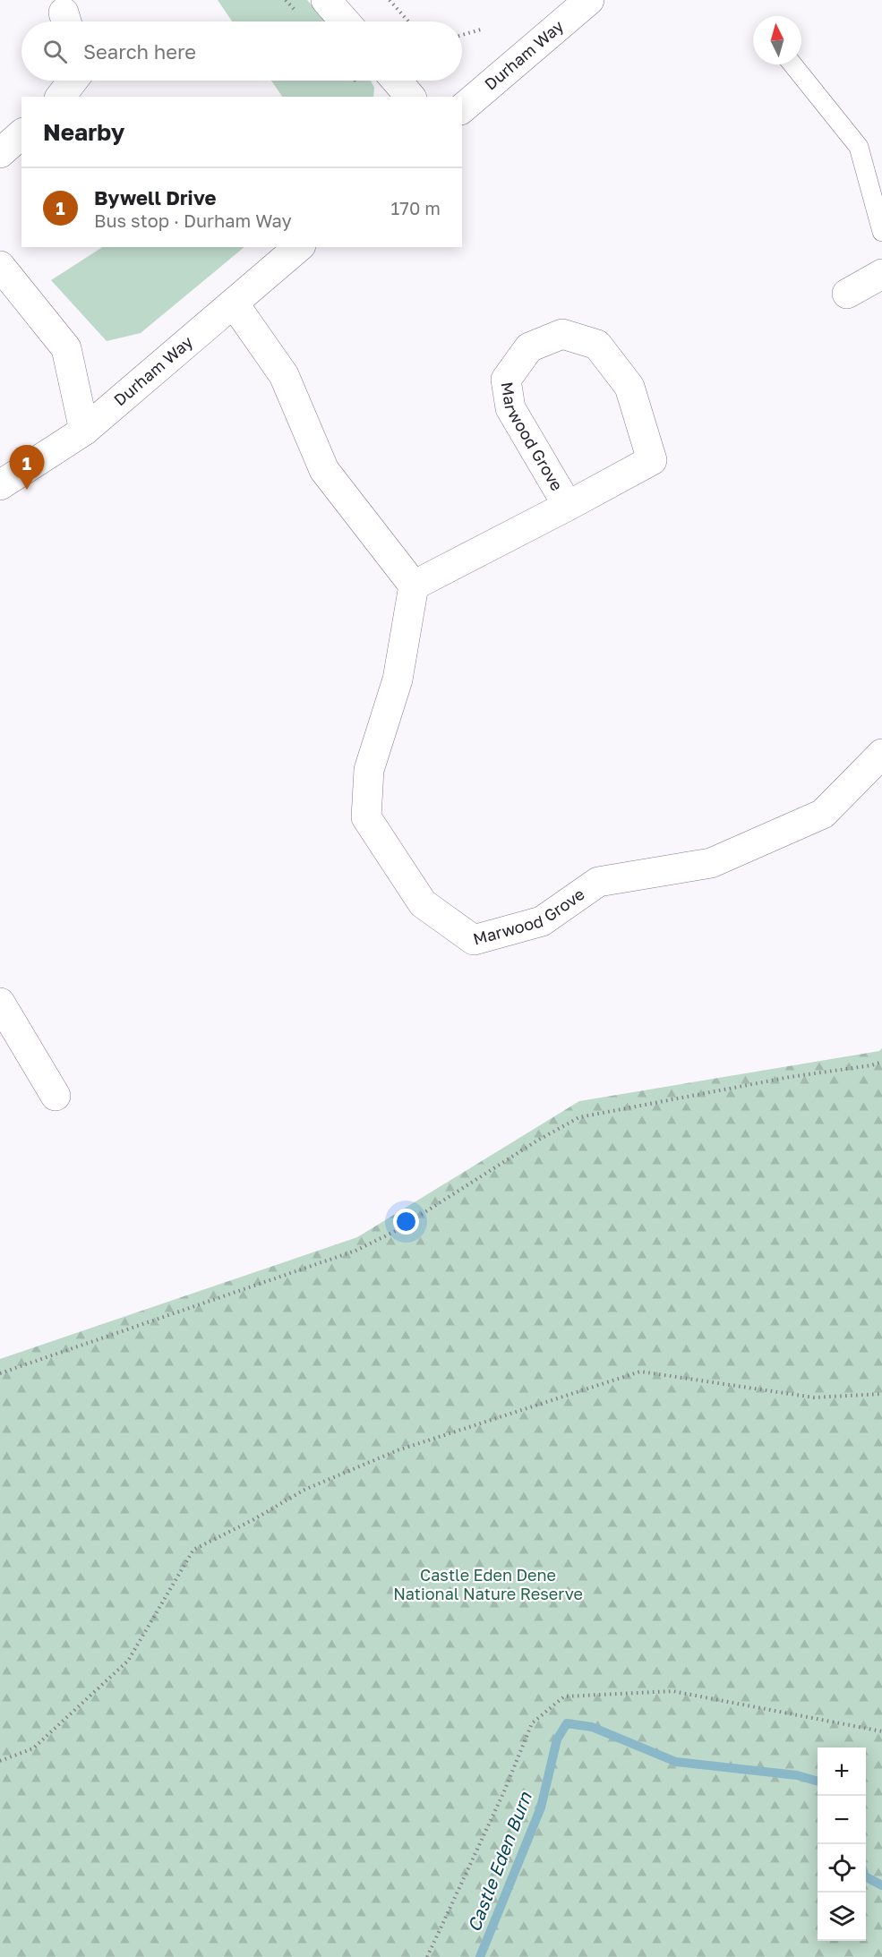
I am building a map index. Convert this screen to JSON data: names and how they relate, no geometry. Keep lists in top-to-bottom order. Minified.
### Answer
{"streets":{"street":["Durham Way","Marwood Grove"]},"water":["Castle Eden Burn"],"parks":["Castle Eden Dene National Nature Reserve"],"north":"top","page":{"search":"Search here","heading":"Nearby","list":[{"mark":"1","name":"Bywell Drive","note":"Bus stop · Durham Way","value":"170 m"}],"pins":"1","map_buttons":["+","−"]}}
